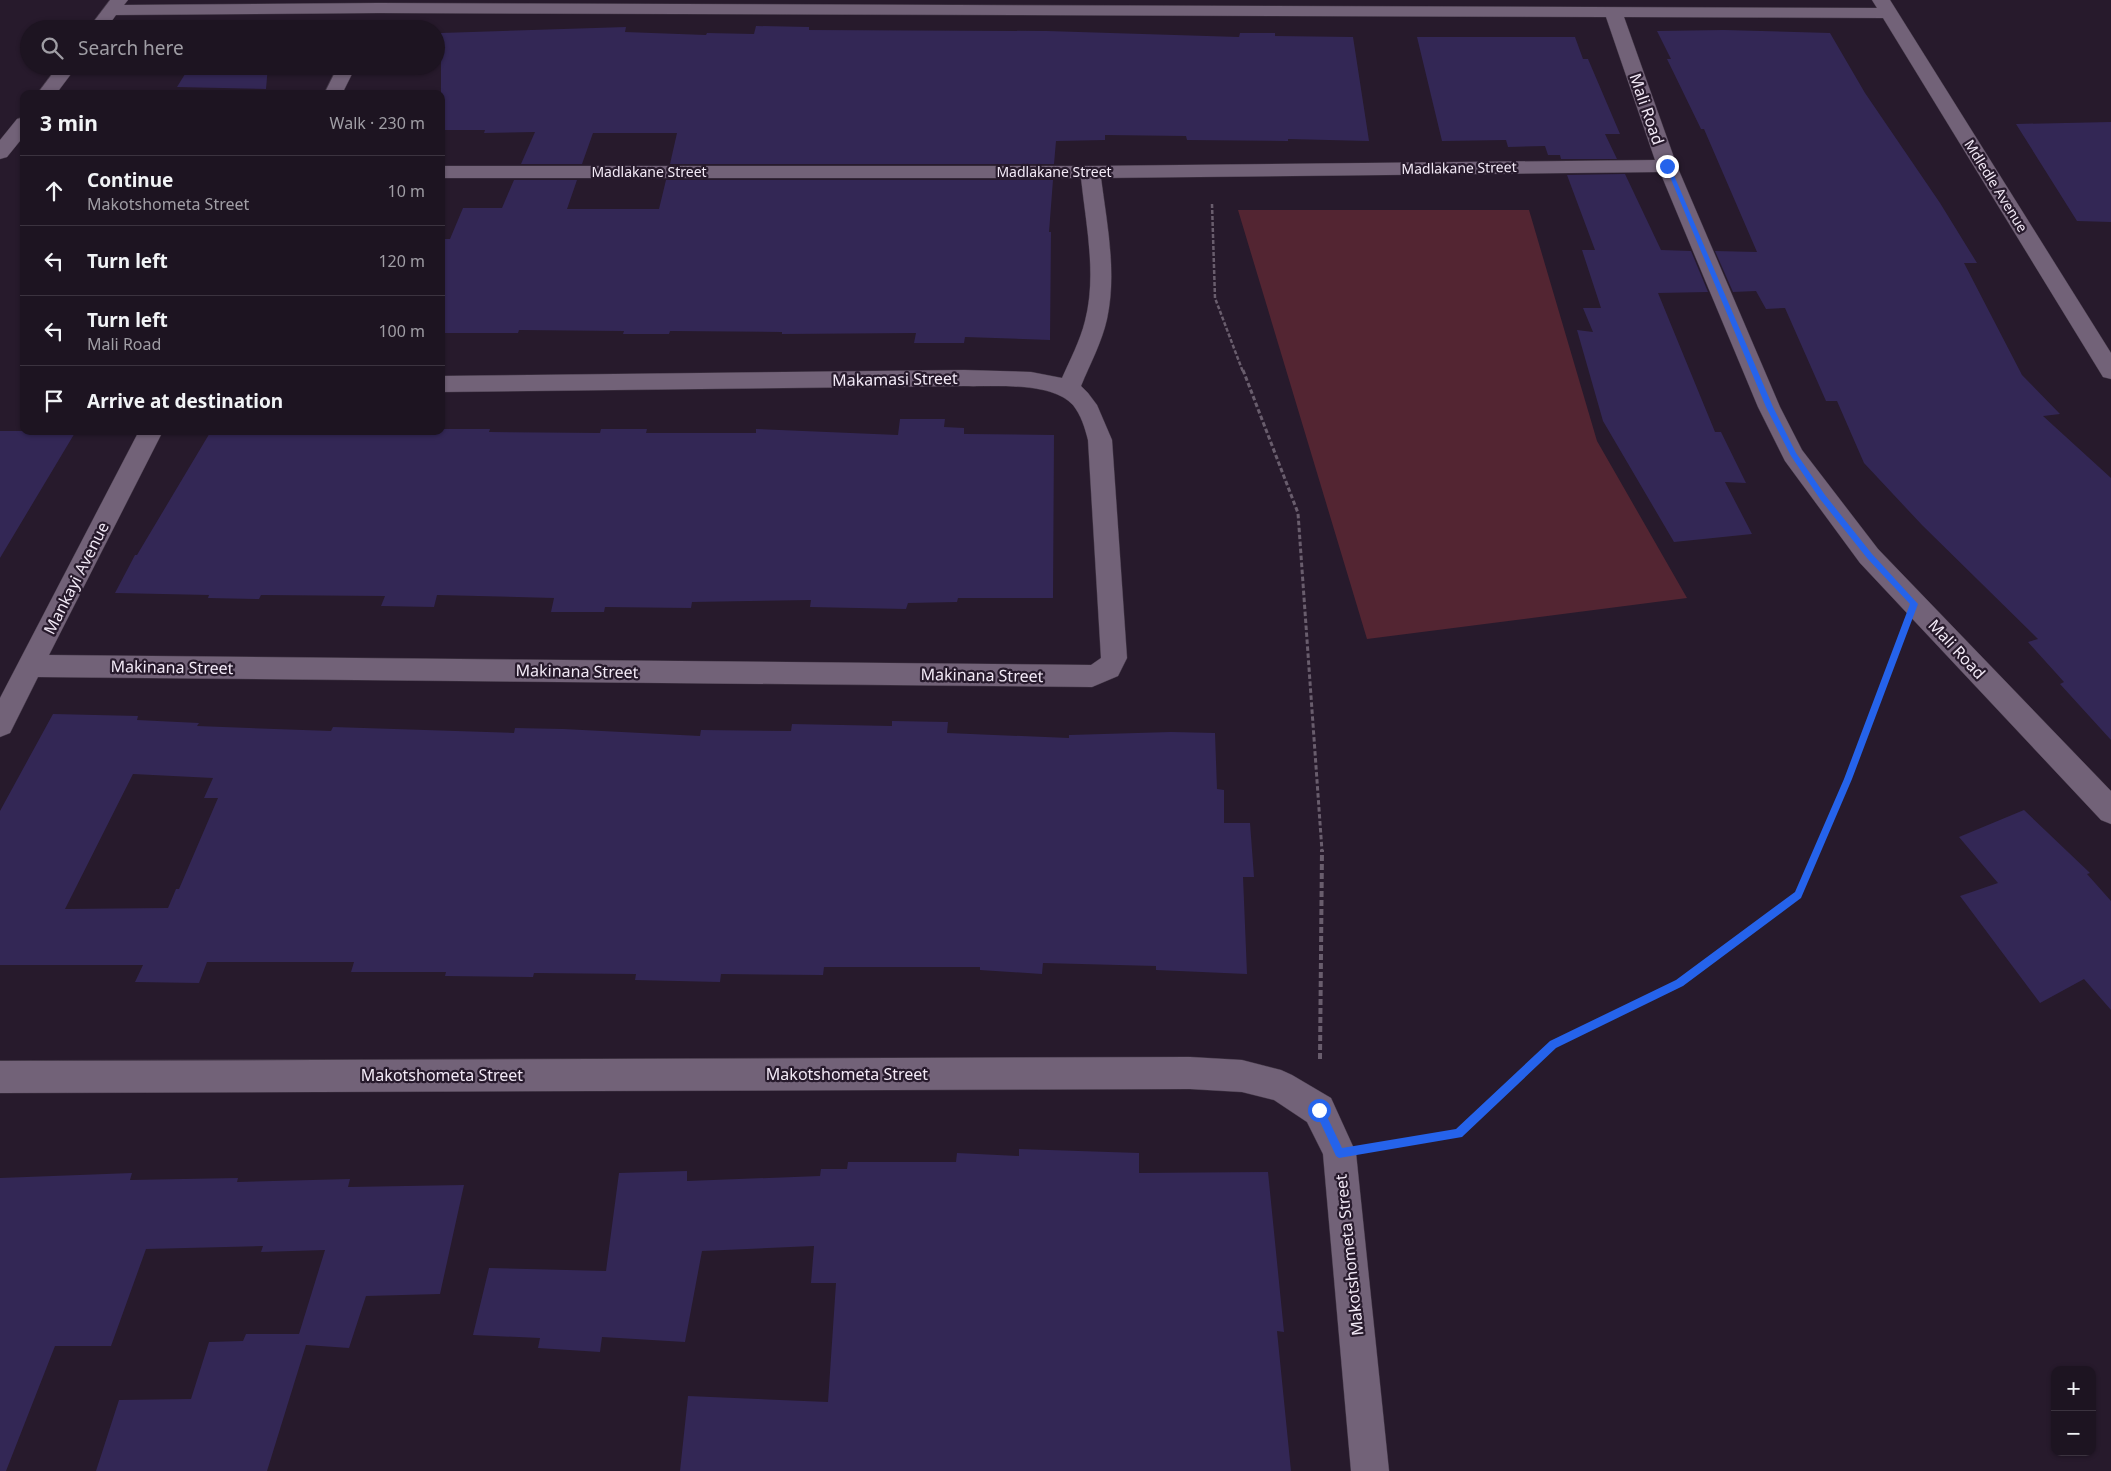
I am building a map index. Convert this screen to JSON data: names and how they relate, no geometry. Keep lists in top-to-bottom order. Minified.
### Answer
{"streets":{"street":["Mali Road","Madlakane Street","Mdledle Avenue","Makamasi Street","Mankayi Avenue","Makinana Street","Makotshometa Street"]},"crossings":[["Mali Road","Madlakane Street"],["Makamasi Street","Makinana Street"],["Mankayi Avenue","Makinana Street"]],"page":{"search":"Search here","heading":["3 min","Walk · 230 m"],"list":[["Continue","Makotshometa Street","10 m"],["Turn left","120 m"],["Turn left","Mali Road","100 m"],"Arrive at destination"],"map_buttons":["+","−"]}}
